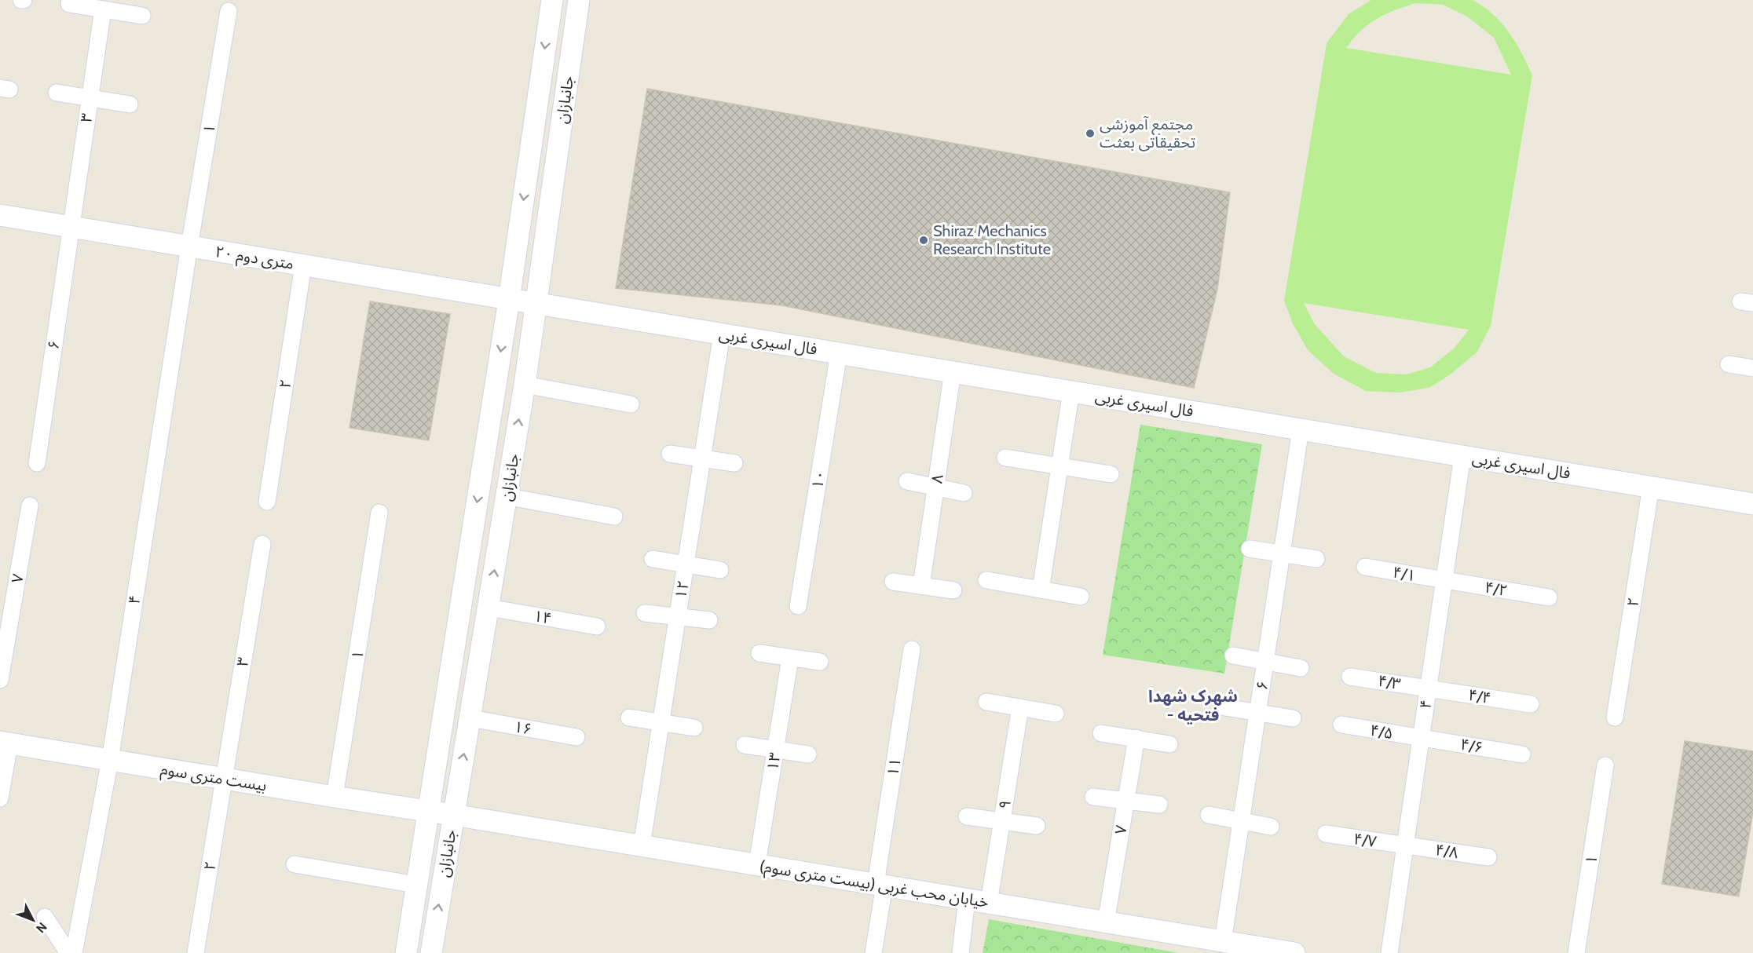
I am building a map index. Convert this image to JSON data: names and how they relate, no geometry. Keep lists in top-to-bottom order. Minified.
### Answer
{"streets":{"street":["جانبازان","۳","۱","۲۰ متری دوم","فال اسیری غربی","۶","۲","۸","۱۰","۴/۱","۷","۴/۲","۱۲","۴","۱۴","۴/۳","۴/۴","۱۶","۴/۵","۴/۶","۱۳","۱۱","بیست متری سوم","۹","۴/۷","۴/۸","خیابان محب غربی (بیست متری سوم)"]},"crossings":[["جانبازان","۲۰ متری دوم"],["جانبازان","فال اسیری غربی"],["جانبازان","۱۴"],["جانبازان","۱۶"],["جانبازان","بیست متری سوم"],["جانبازان","خیابان محب غربی (بیست متری سوم)"],["۳","۲۰ متری دوم"],["۳","۶"],["۳","۲"],["۳","بیست متری سوم"],["۱","۲۰ متری دوم"],["۱","۴"],["۱","بیست متری سوم"],["۲۰ متری دوم","فال اسیری غربی"],["۲۰ متری دوم","۶"],["۲۰ متری دوم","۲"],["۲۰ متری دوم","۴"],["فال اسیری غربی","۶"],["فال اسیری غربی","۲"],["فال اسیری غربی","۸"],["فال اسیری غربی","۱۰"],["فال اسیری غربی","۱۲"],["فال اسیری غربی","۴"],["۶","خیابان محب غربی (بیست متری سوم)"],["۲","بیست متری سوم"],["۴/۱","۴/۲"],["۴/۱","۴"],["۷","خیابان محب غربی (بیست متری سوم)"],["۴/۲","۴"],["۱۲","خیابان محب غربی (بیست متری سوم)"],["۴","۴/۳"],["۴","۴/۴"],["۴","۴/۵"],["۴","۴/۶"],["۴","بیست متری سوم"],["۴","۴/۷"],["۴","۴/۸"],["۴/۳","۴/۴"],["۴/۵","۴/۶"],["۱۳","خیابان محب غربی (بیست متری سوم)"],["۱۱","خیابان محب غربی (بیست متری سوم)"],["بیست متری سوم","خیابان محب غربی (بیست متری سوم)"],["۹","خیابان محب غربی (بیست متری سوم)"],["۴/۷","۴/۸"]],"districts":["شهرک شهدا - فتحیه"],"places":["مجتمع آموزشی تحقیقاتی بعثت","Shiraz Mechanics Research Institute"],"north":"bottom right"}
